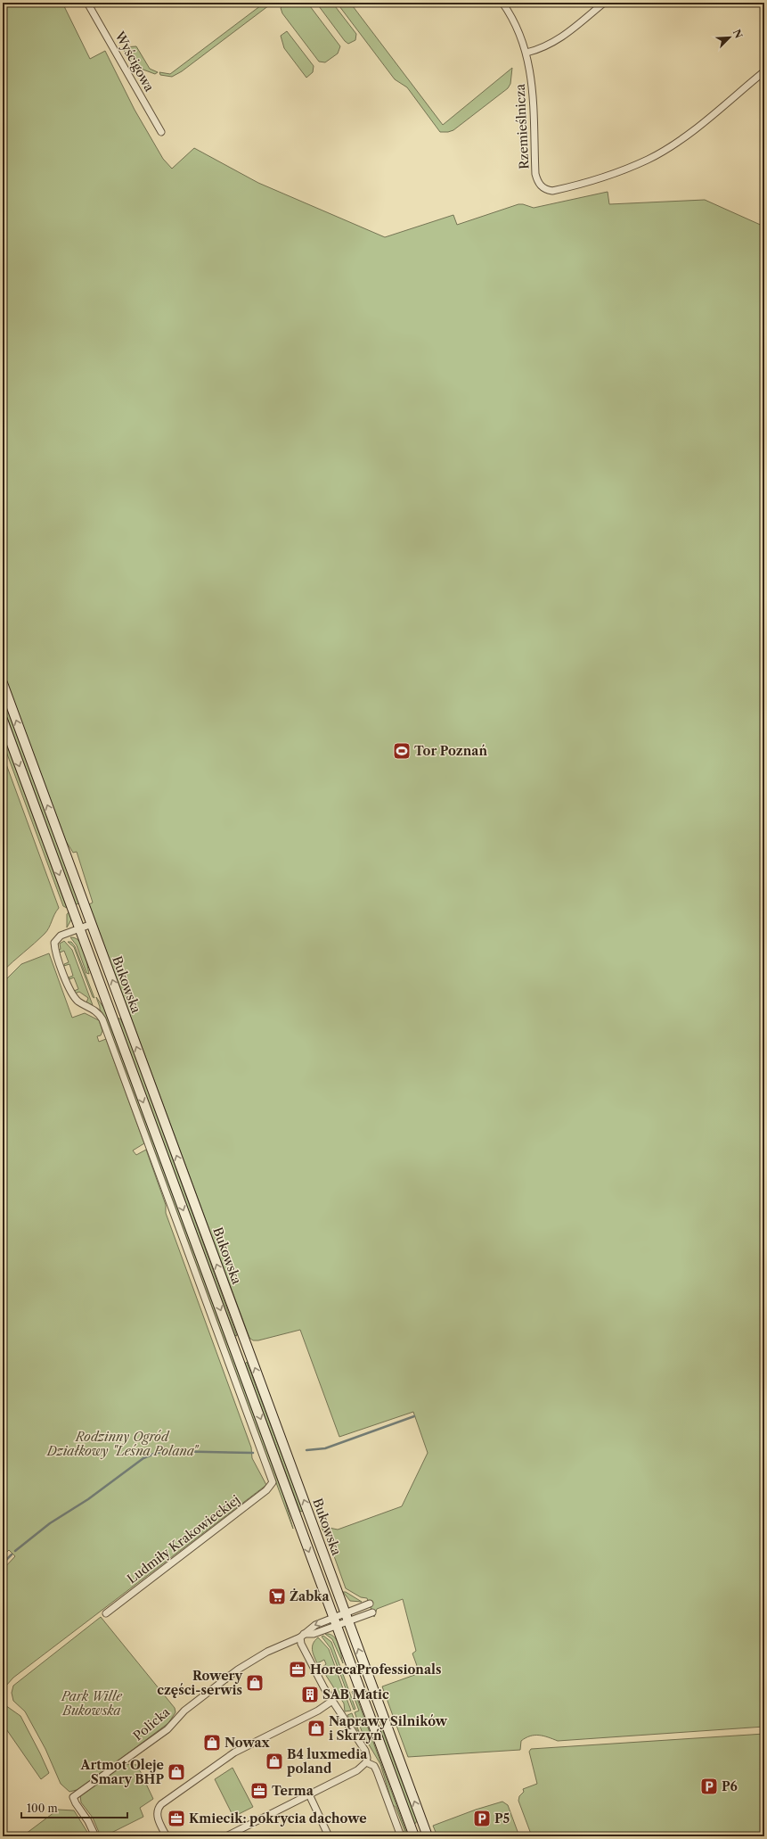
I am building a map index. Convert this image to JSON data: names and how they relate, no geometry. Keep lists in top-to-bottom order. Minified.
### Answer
{"streets":{"main road":["Bukowska"],"street":["Wyścigowa","Rzemieślnicza","Ludmiły Krakowieckiej","Policka"]},"crossings":[["Bukowska","Ludmiły Krakowieckiej"],["Bukowska","Policka"]],"parks":["Rodzinny Ogród Działkowy \"Leśna Polana\"","Park Wille Bukowska"],"places":{"sports":["Tor Poznań"],"supermarket":["Żabka"],"office":["HorecaProfessionals","Terma","Kmiecik: pokrycia dachowe"],"shop":["Rowery części-serwis","Naprawy Silników i Skrzyń","Nowax","B4 luxmedia poland","Artmot Oleje Smary BHP"],"building":["SAB Matic"],"parking":["P6","P5"]},"scale_bar":"100 m","north":"top right"}
